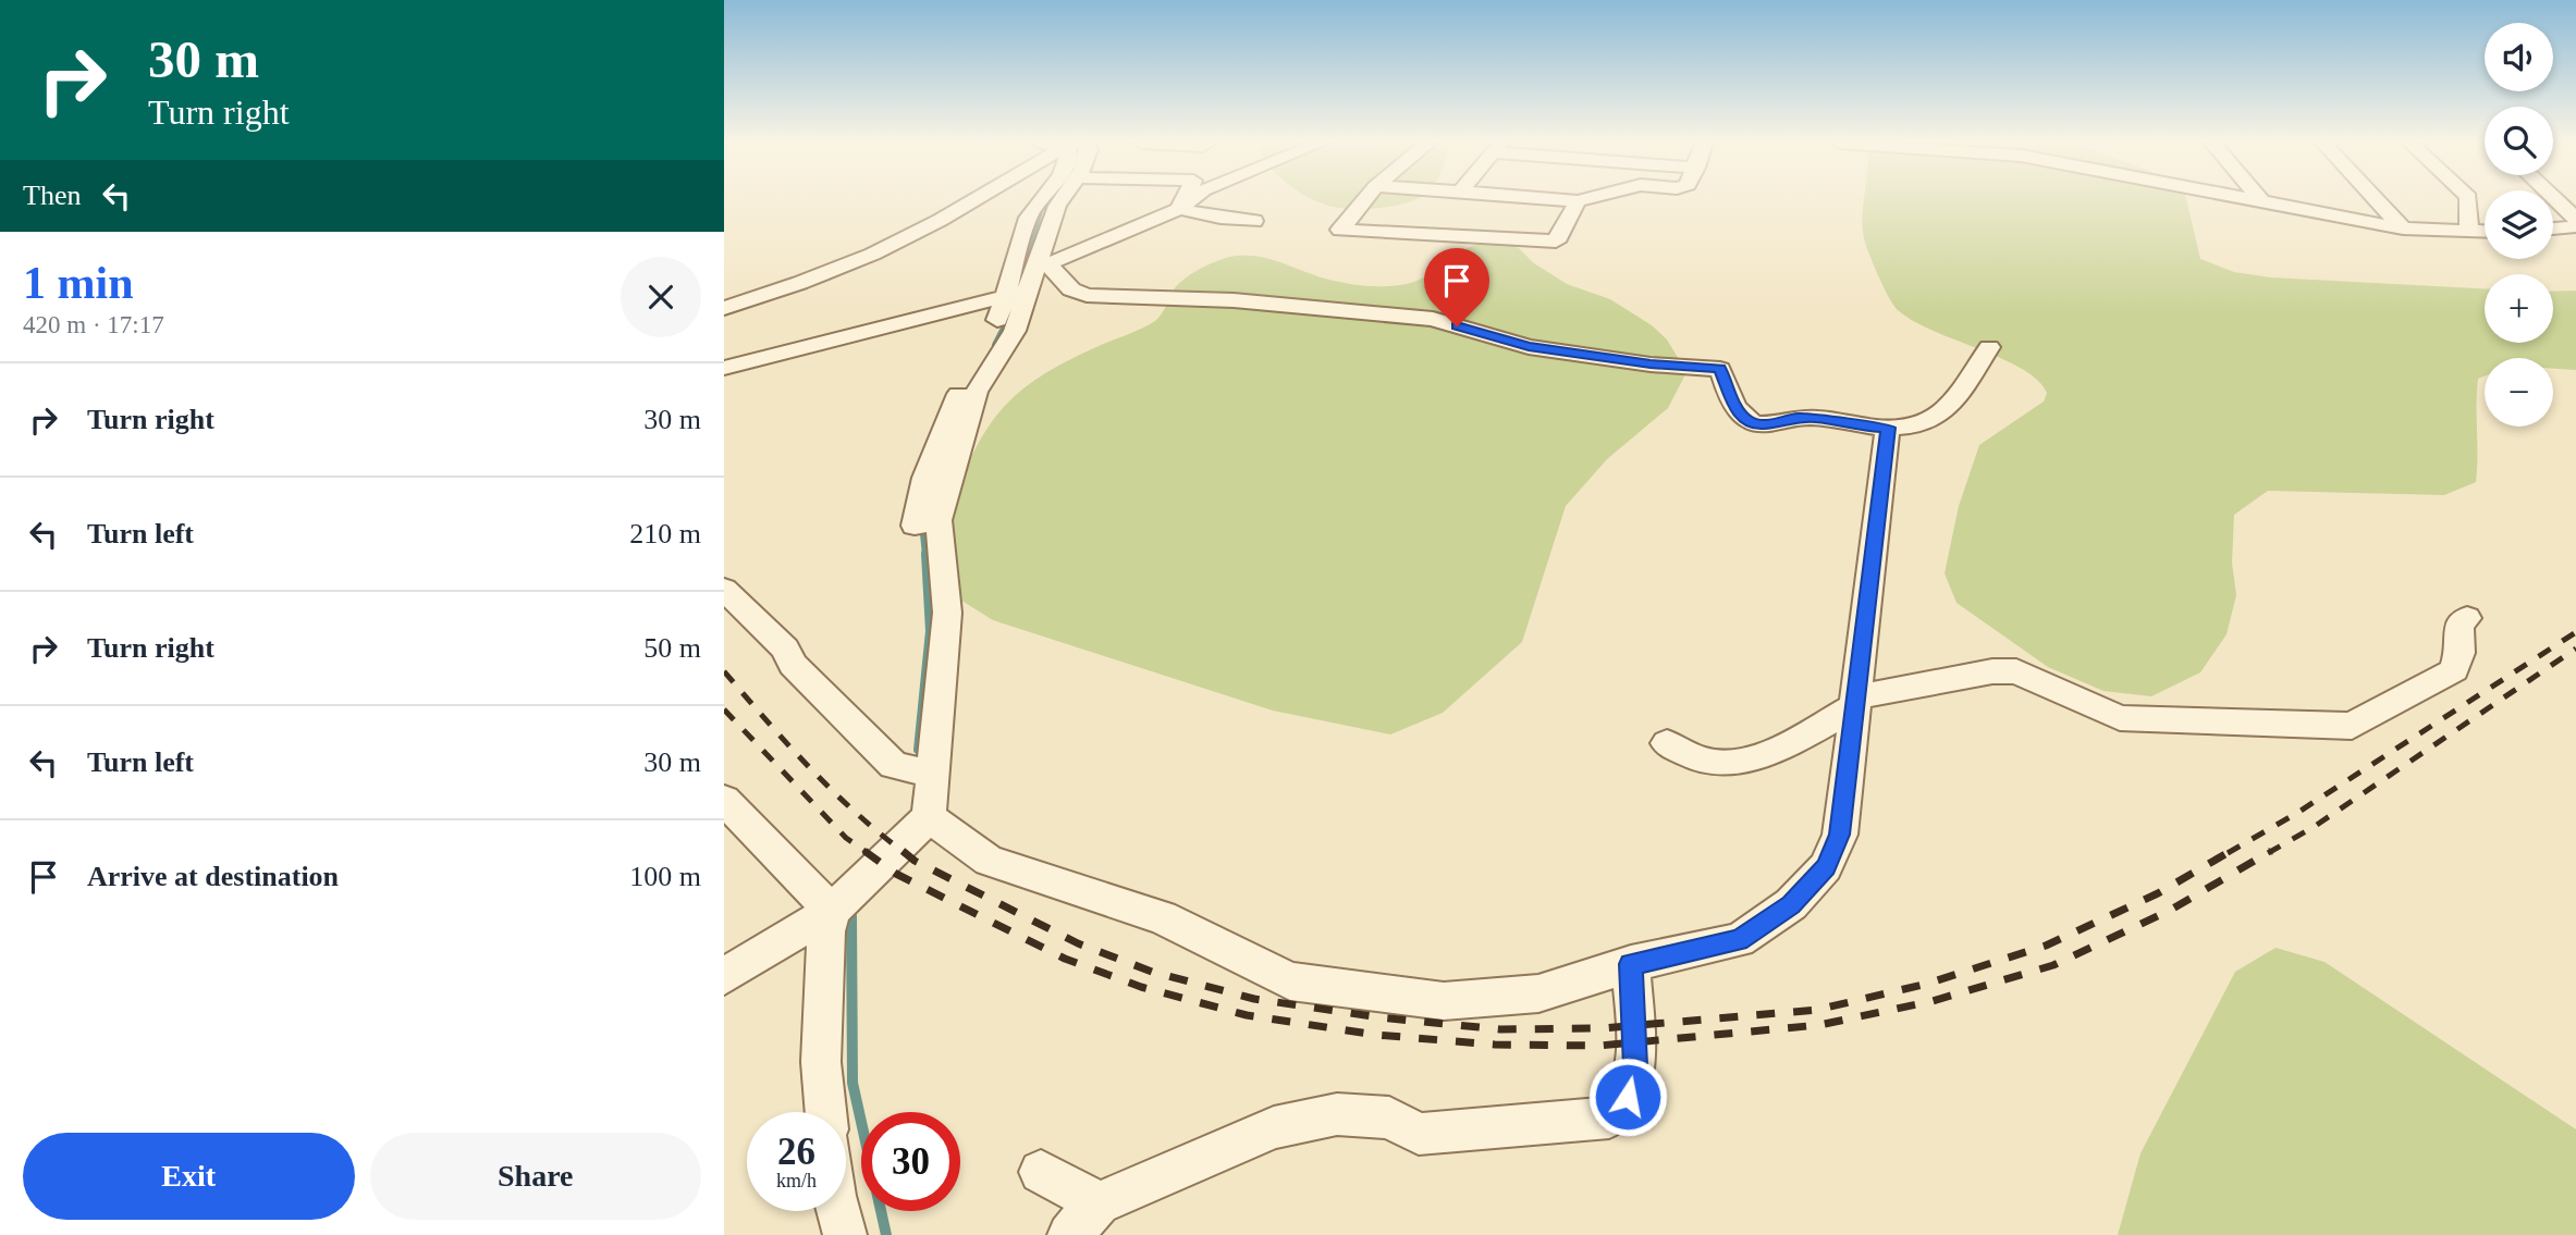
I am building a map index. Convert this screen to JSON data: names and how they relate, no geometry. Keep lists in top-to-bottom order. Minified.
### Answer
{"page":{"turn":["30 m","Turn right"],"map_buttons":["+","−"],"then":"Then","heading":["1 min","420 m · 17:17"],"list":[{"name":"Turn right","value":"30 m"},{"name":"Turn left","value":"210 m"},{"name":"Turn right","value":"50 m"},{"name":"Turn left","value":"30 m"},{"name":"Arrive at destination","value":"100 m"}],"speed":"26 km/h","limit":"30","buttons":["Exit","Share"]}}
